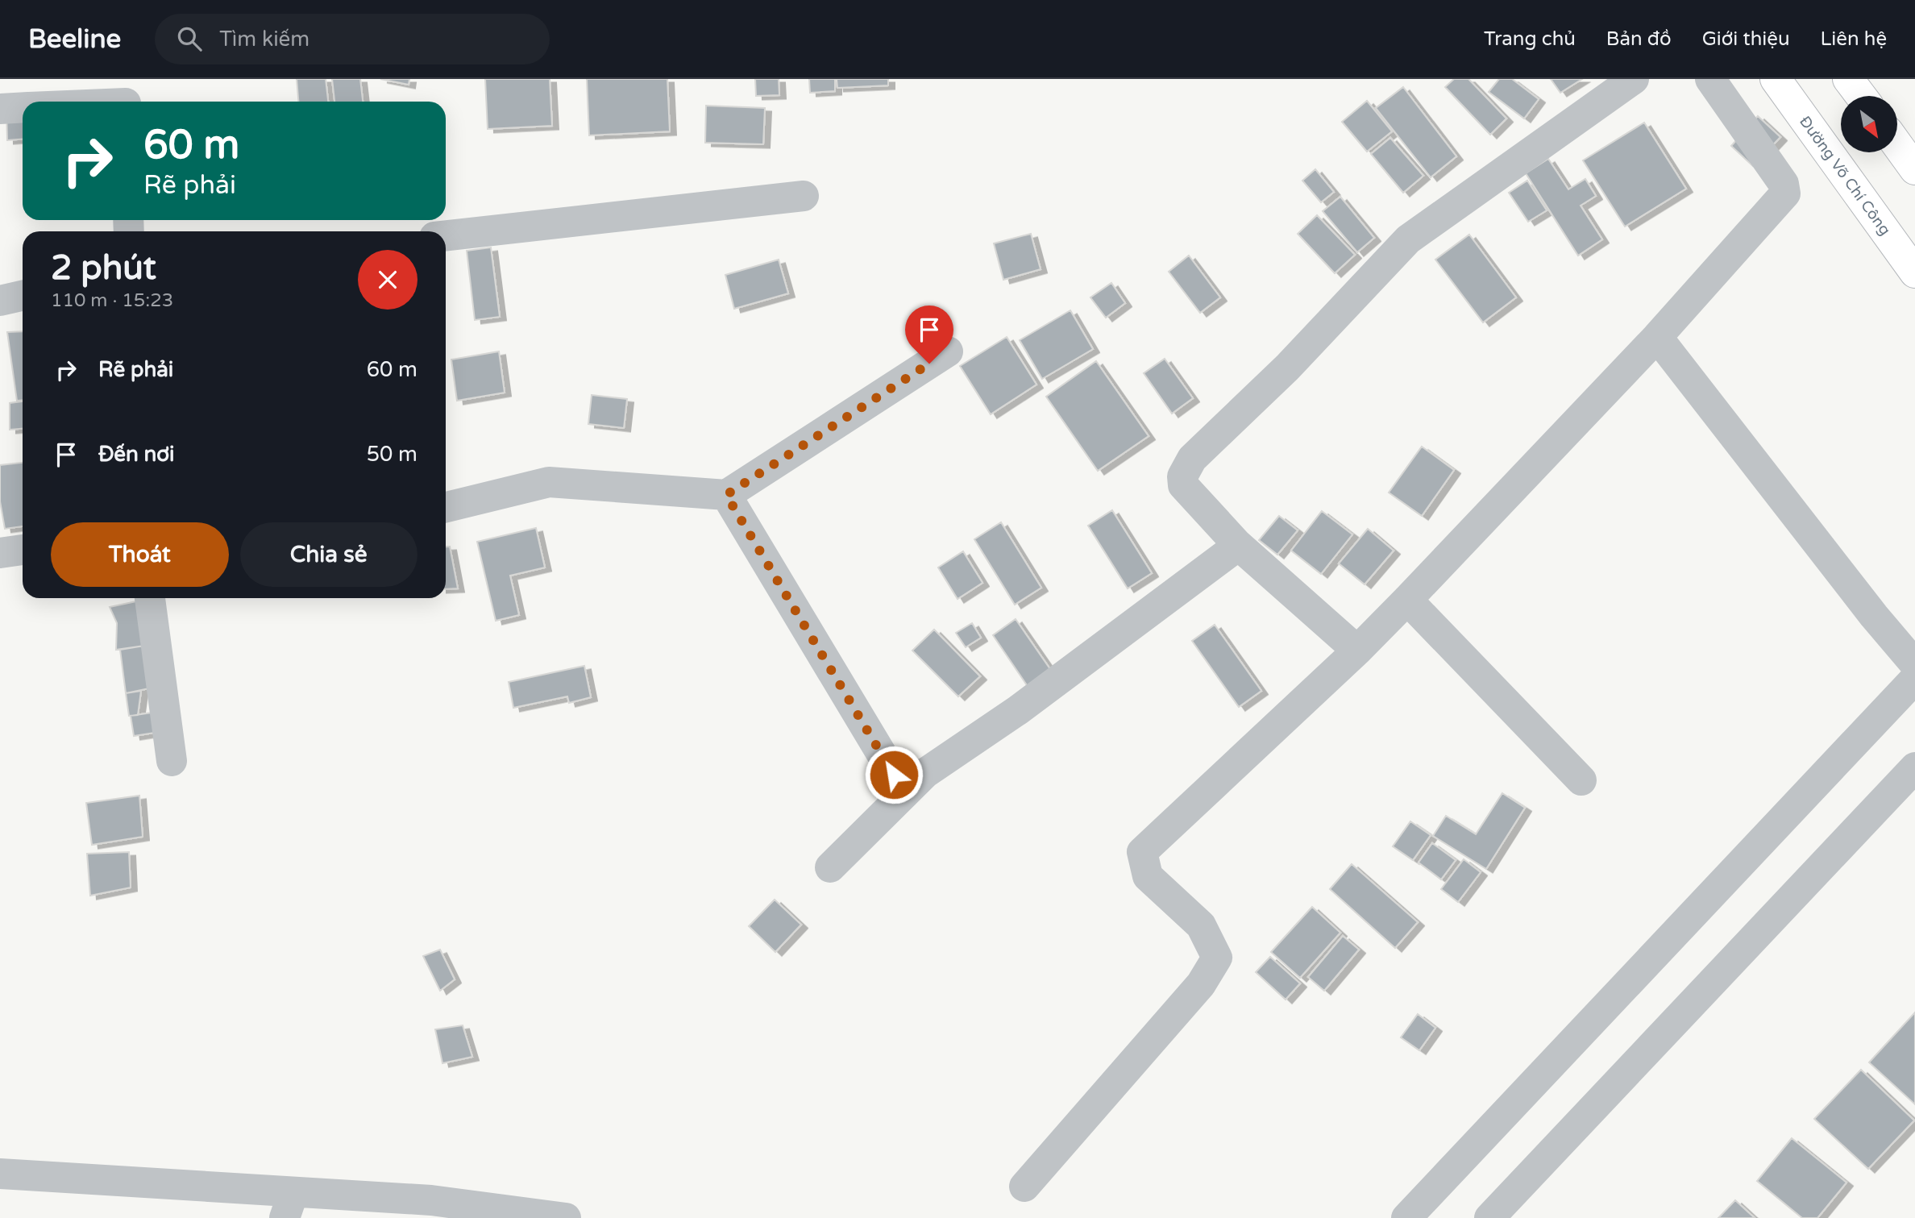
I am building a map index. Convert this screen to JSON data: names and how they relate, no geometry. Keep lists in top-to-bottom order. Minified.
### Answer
{"streets":{"main road":["Đường Võ Chí Công"]},"north":"bottom right","page":{"header":"Beeline","search":"Tìm kiếm","nav":["Trang chủ","Bản đồ","Giới thiệu","Liên hệ"],"turn":["60 m","Rẽ phải"],"heading":["2 phút","110 m · 15:23"],"list":[{"name":"Rẽ phải","value":"60 m"},{"name":"Đến nơi","value":"50 m"}],"buttons":["Thoát","Chia sẻ"]}}
